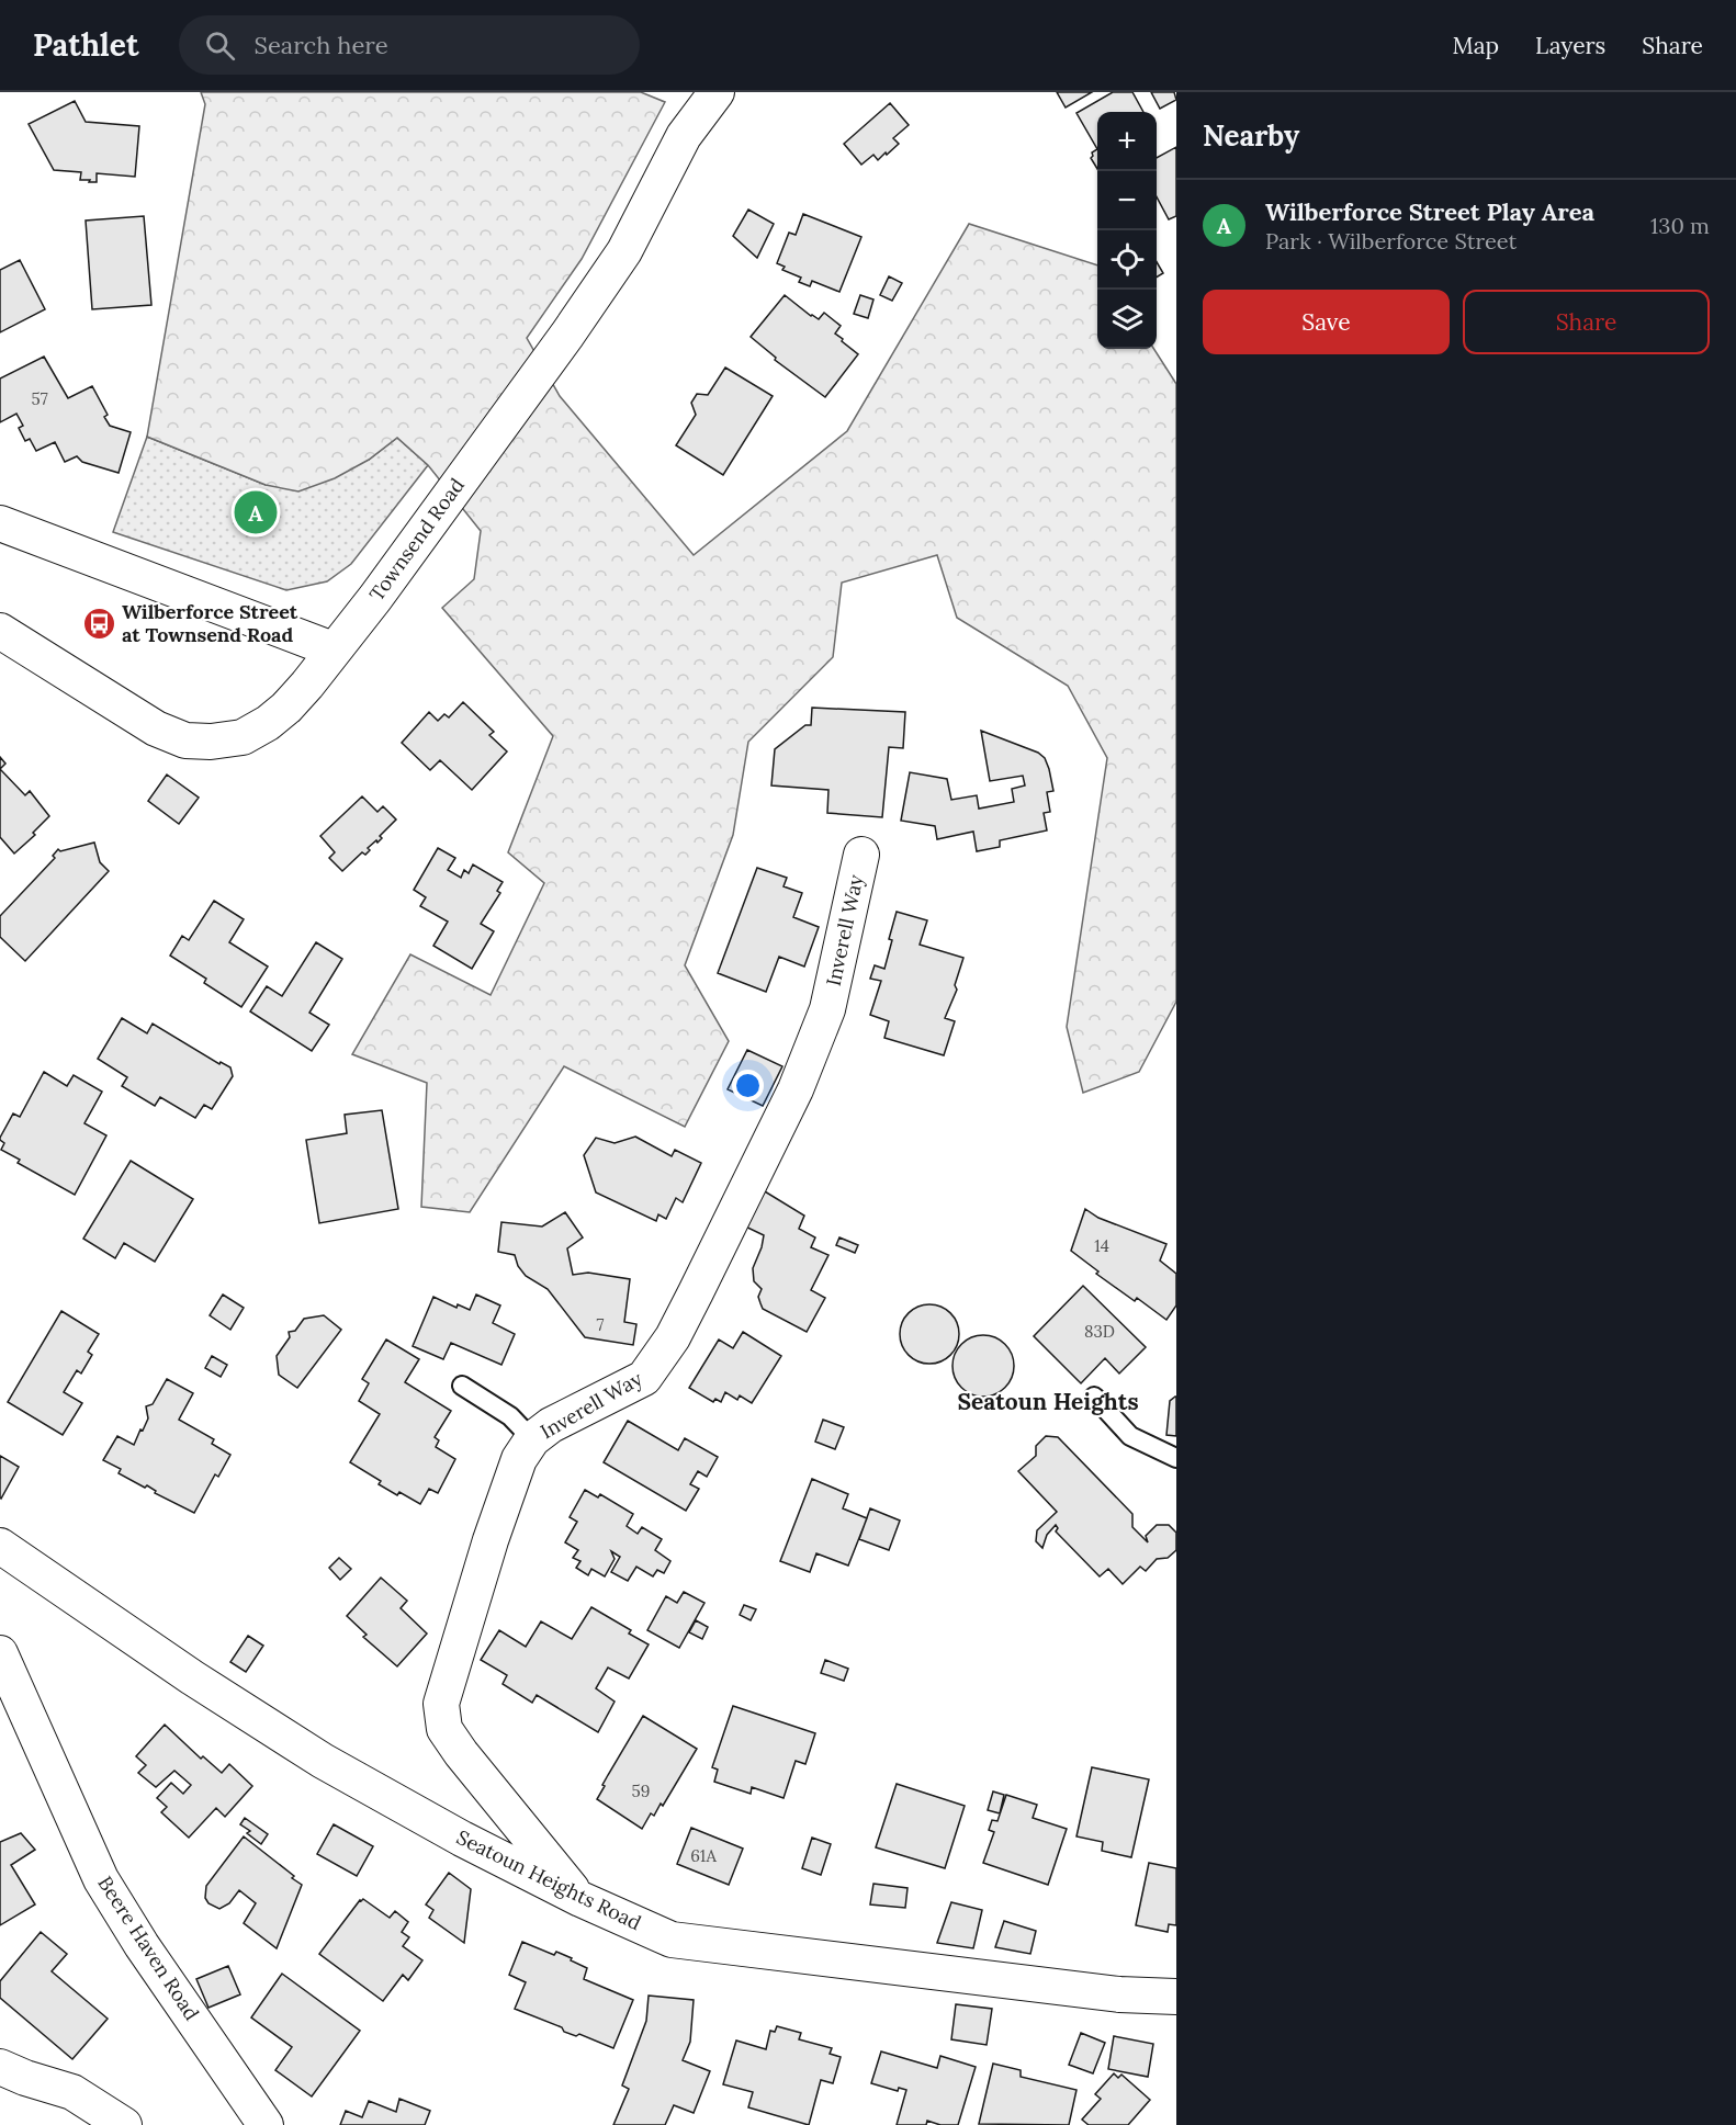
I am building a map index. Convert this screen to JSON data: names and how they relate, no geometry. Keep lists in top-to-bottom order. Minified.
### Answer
{"streets":{"street":["Townsend Road","Inverell Way","Seatoun Heights Road","Beere Haven Road"]},"crossings":[["Inverell Way","Seatoun Heights Road"]],"districts":["Seatoun Heights"],"places":{"bus stop":["Wilberforce Street at Townsend Road"]},"house_numbers":["57","14","7","83D","59","61A"],"page":{"header":"Pathlet","search":"Search here","nav":["Map","Layers","Share"],"heading":"Nearby","map_buttons":["+","−"],"list":[{"mark":"A","name":"Wilberforce Street Play Area","note":"Park · Wilberforce Street","value":"130 m"}],"buttons":["Save","Share"],"pins":"A"}}
